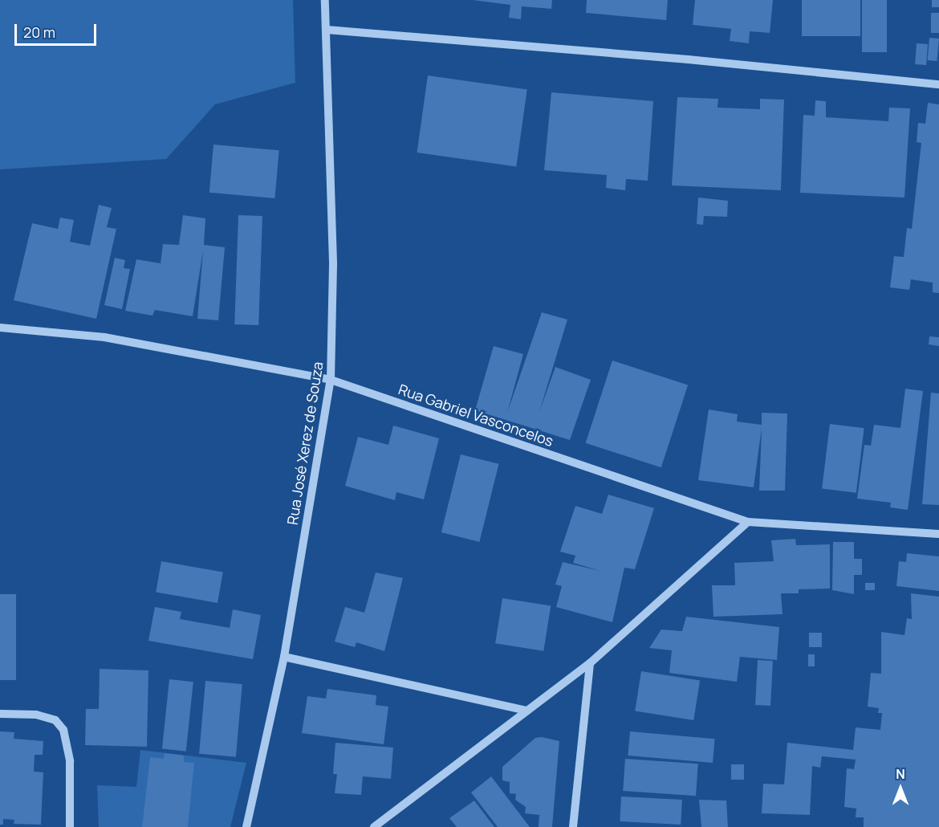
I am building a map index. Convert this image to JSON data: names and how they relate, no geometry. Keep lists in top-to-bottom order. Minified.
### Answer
{"streets":{"street":["Rua Gabriel Vasconcelos","Rua José Xerez de Souza"]},"crossings":[["Rua Gabriel Vasconcelos","Rua José Xerez de Souza"]],"scale_bar":"20 m","north":"top"}
